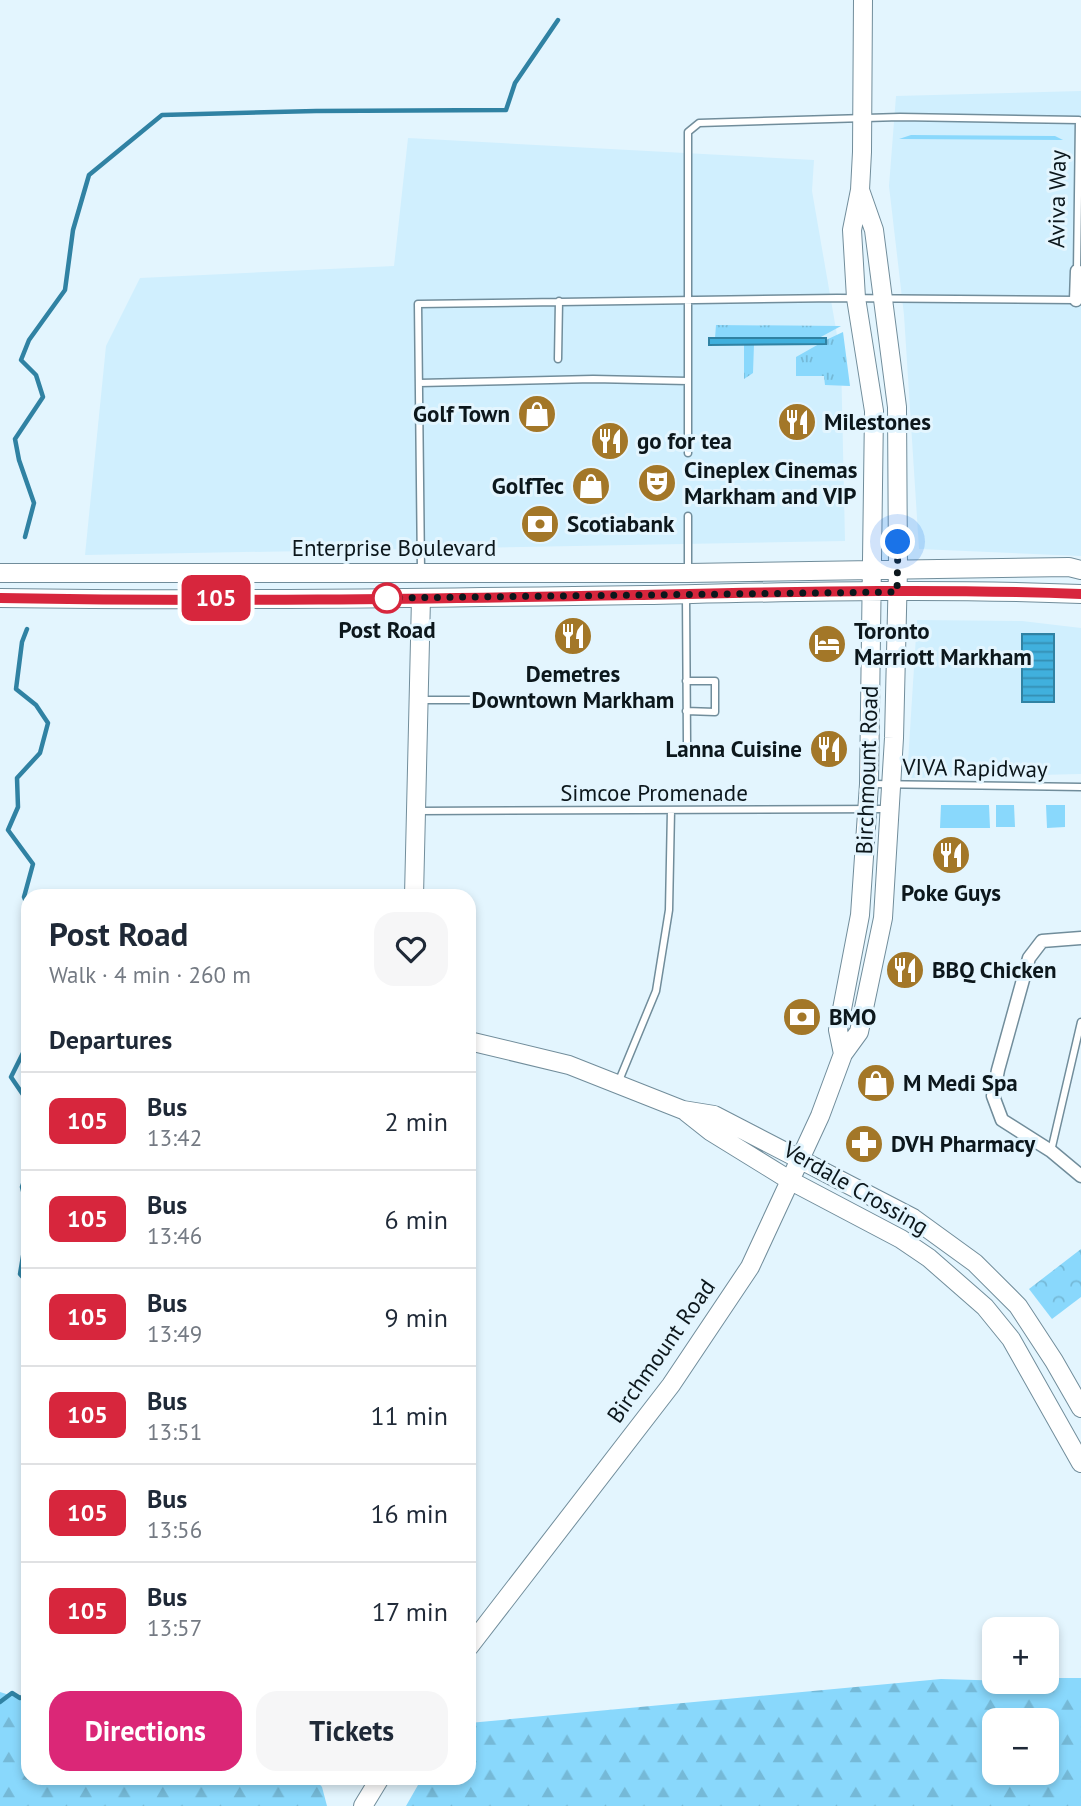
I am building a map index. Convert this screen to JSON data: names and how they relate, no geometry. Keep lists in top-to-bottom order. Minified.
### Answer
{"streets":{"main road":["Enterprise Boulevard","Birchmount Road","Verdale Crossing"],"street":["Aviva Way"],"lane":["VIVA Rapidway","Simcoe Promenade"]},"crossings":[["Aviva Way","Birchmount Road"],["Enterprise Boulevard","Birchmount Road"],["VIVA Rapidway","Birchmount Road"],["Birchmount Road","Simcoe Promenade"],["Birchmount Road","Verdale Crossing"]],"places":{"shop":["Golf Town","GolfTec","M Medi Spa"],"restaurant":["Milestones","go for tea","Demetres Downtown Markham","Lanna Cuisine","Poke Guys","BBQ Chicken"],"theatre":["Cineplex Cinemas Markham and VIP"],"bank":["Scotiabank","BMO"],"other":["Post Road"],"hotel":["Toronto Marriott Markham"],"pharmacy":["DVH Pharmacy"]},"lines":["bus line 105"],"page":{"on_map":"105","heading":[["Post Road","Walk · 4 min · 260 m"],"Departures"],"list":[{"mark":"105","name":"Bus","note":"13:42","value":"2 min"},{"mark":"105","name":"Bus","note":"13:46","value":"6 min"},{"mark":"105","name":"Bus","note":"13:49","value":"9 min"},{"mark":"105","name":"Bus","note":"13:51","value":"11 min"},{"mark":"105","name":"Bus","note":"13:56","value":"16 min"},{"mark":"105","name":"Bus","note":"13:57","value":"17 min"}],"map_buttons":["+","−"],"buttons":["Directions","Tickets"]}}
